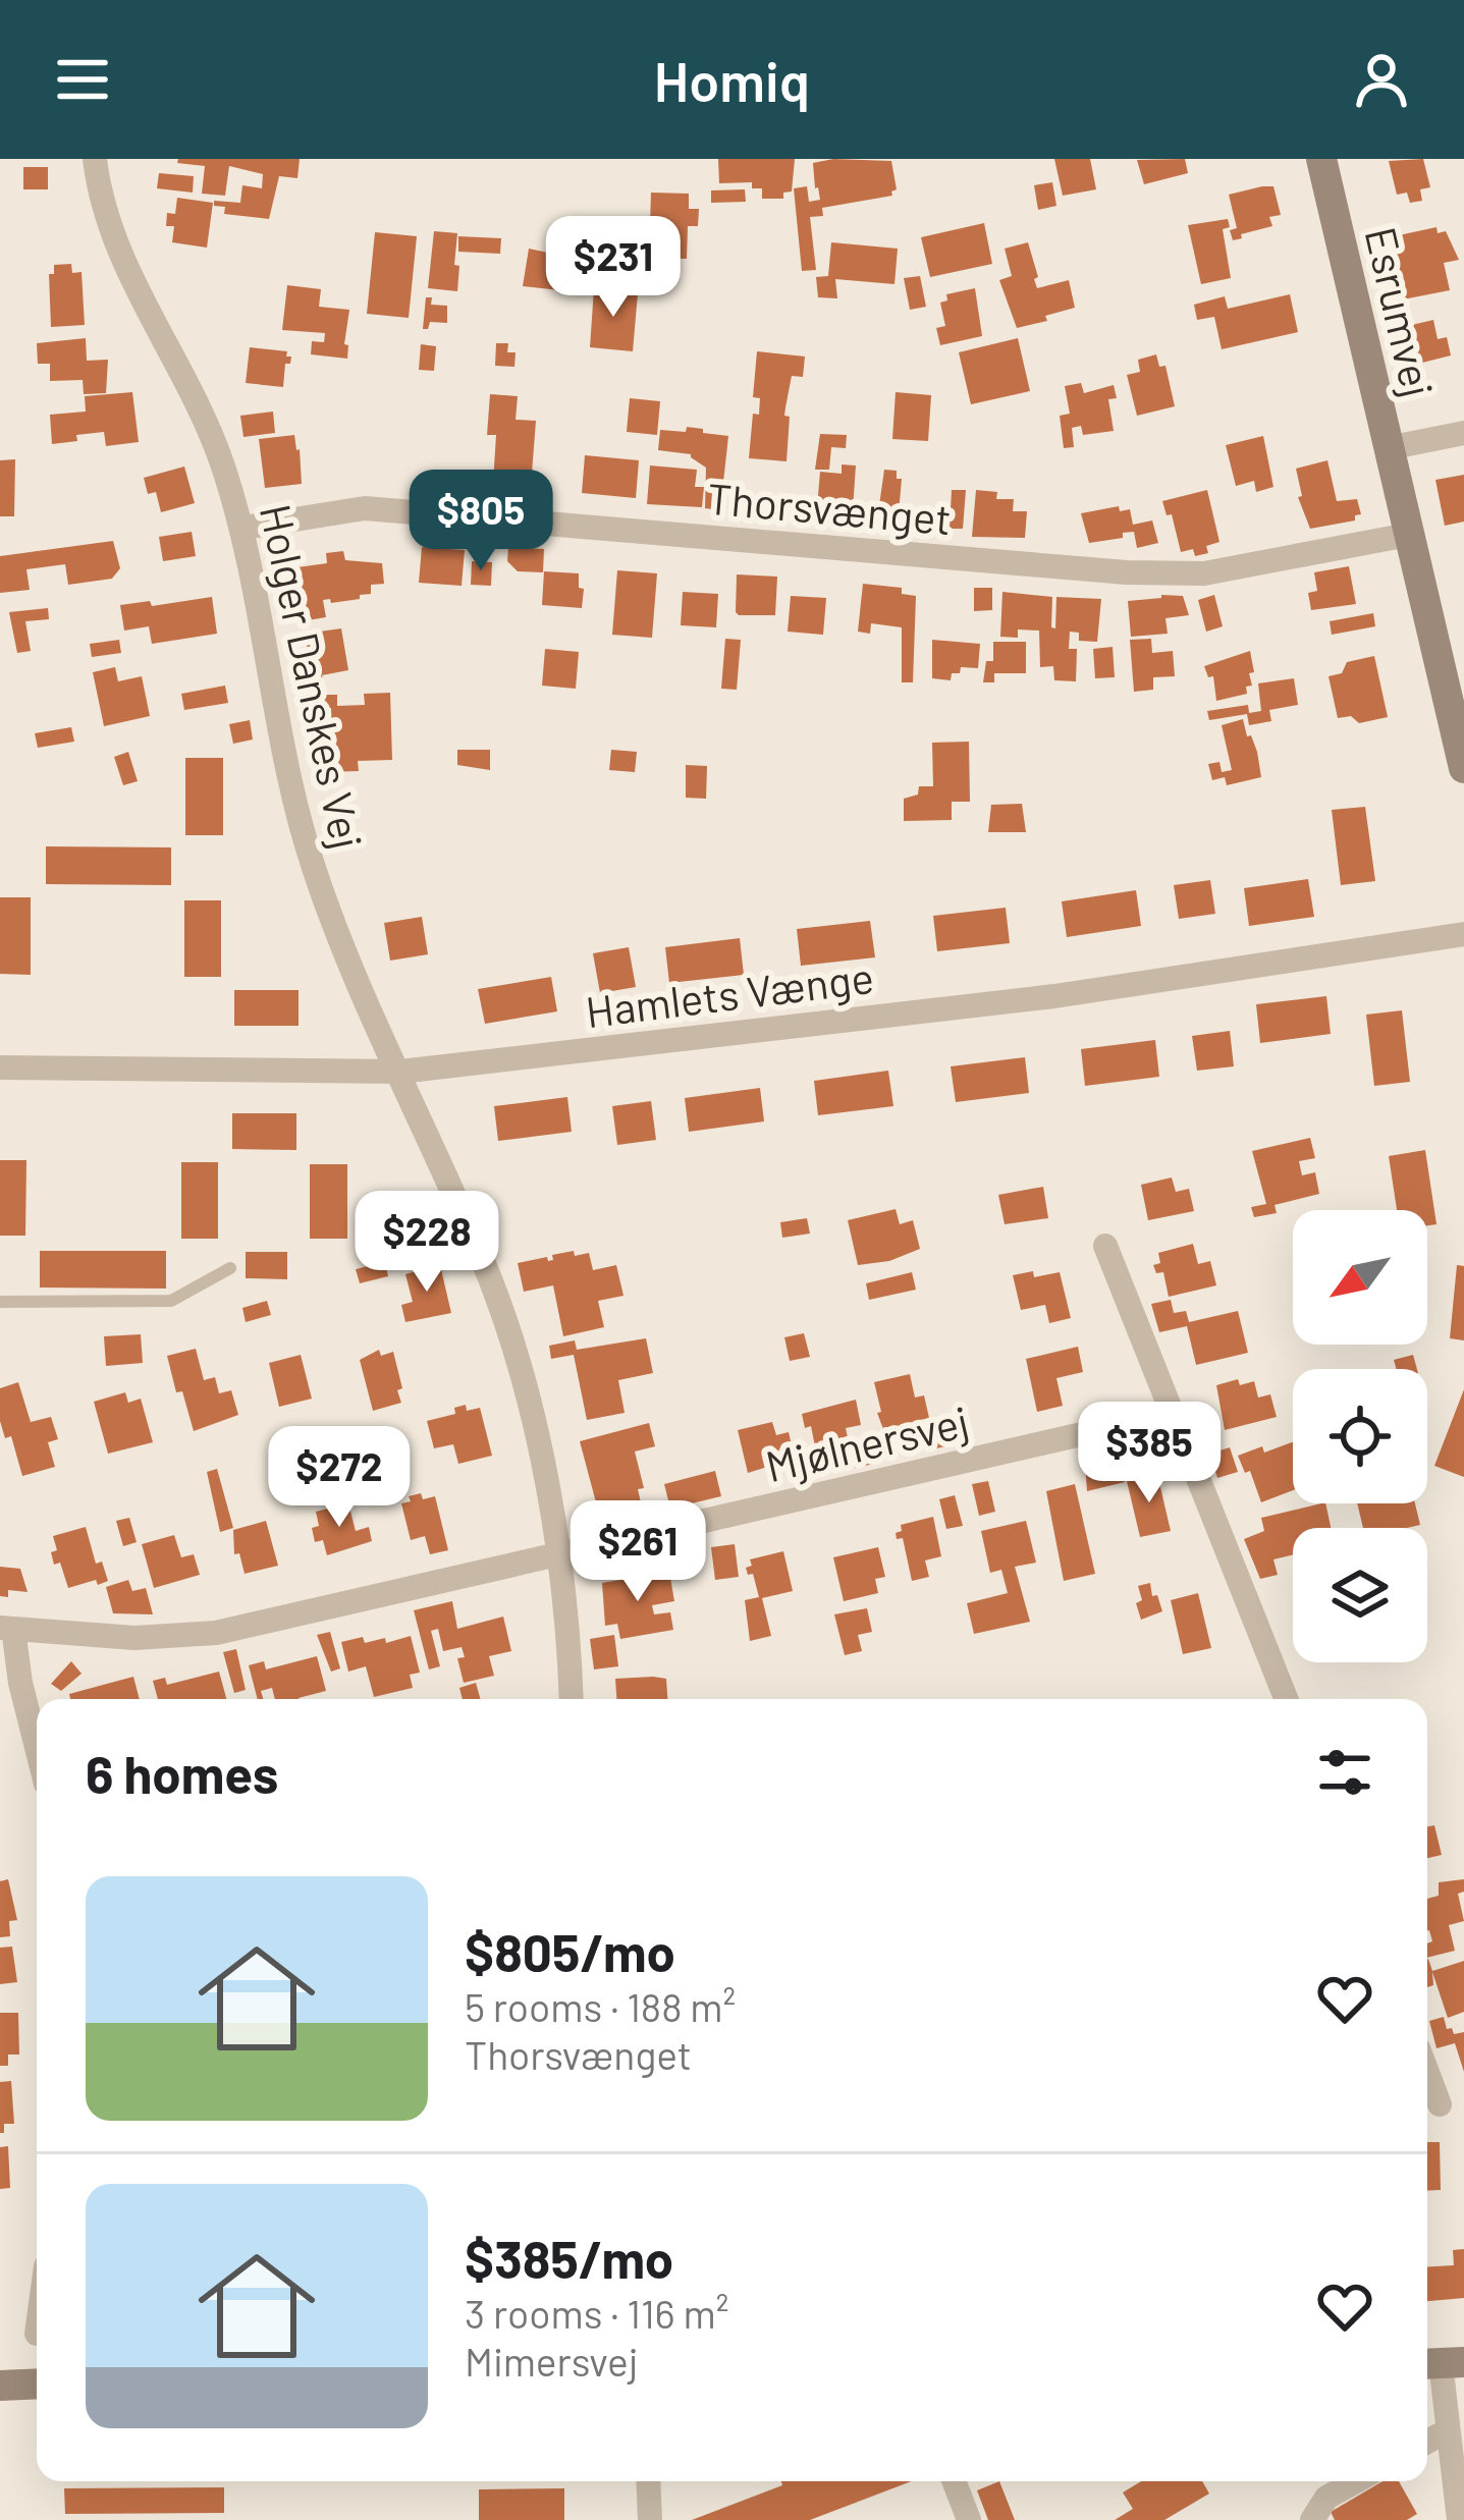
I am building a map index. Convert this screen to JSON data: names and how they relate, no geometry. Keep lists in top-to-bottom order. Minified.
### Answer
{"streets":{"street":["Esrumvej","Thorsvænget","Holger Danskes Vej","Hamlets Vænge","Mjølnersvej"]},"crossings":[["Esrumvej","Thorsvænget"],["Thorsvænget","Holger Danskes Vej"],["Holger Danskes Vej","Hamlets Vænge"],["Holger Danskes Vej","Mjølnersvej"]],"north":"bottom left","page":{"header":"Homiq","price":["$231","$805","$228","$385","$272","$261"],"heading":"6 homes","list":[{"name":"$805/mo","note":"5 rooms · 188 m² · Thorsvænget"},{"name":"$385/mo","note":"3 rooms · 116 m² · Mimersvej"}]}}
